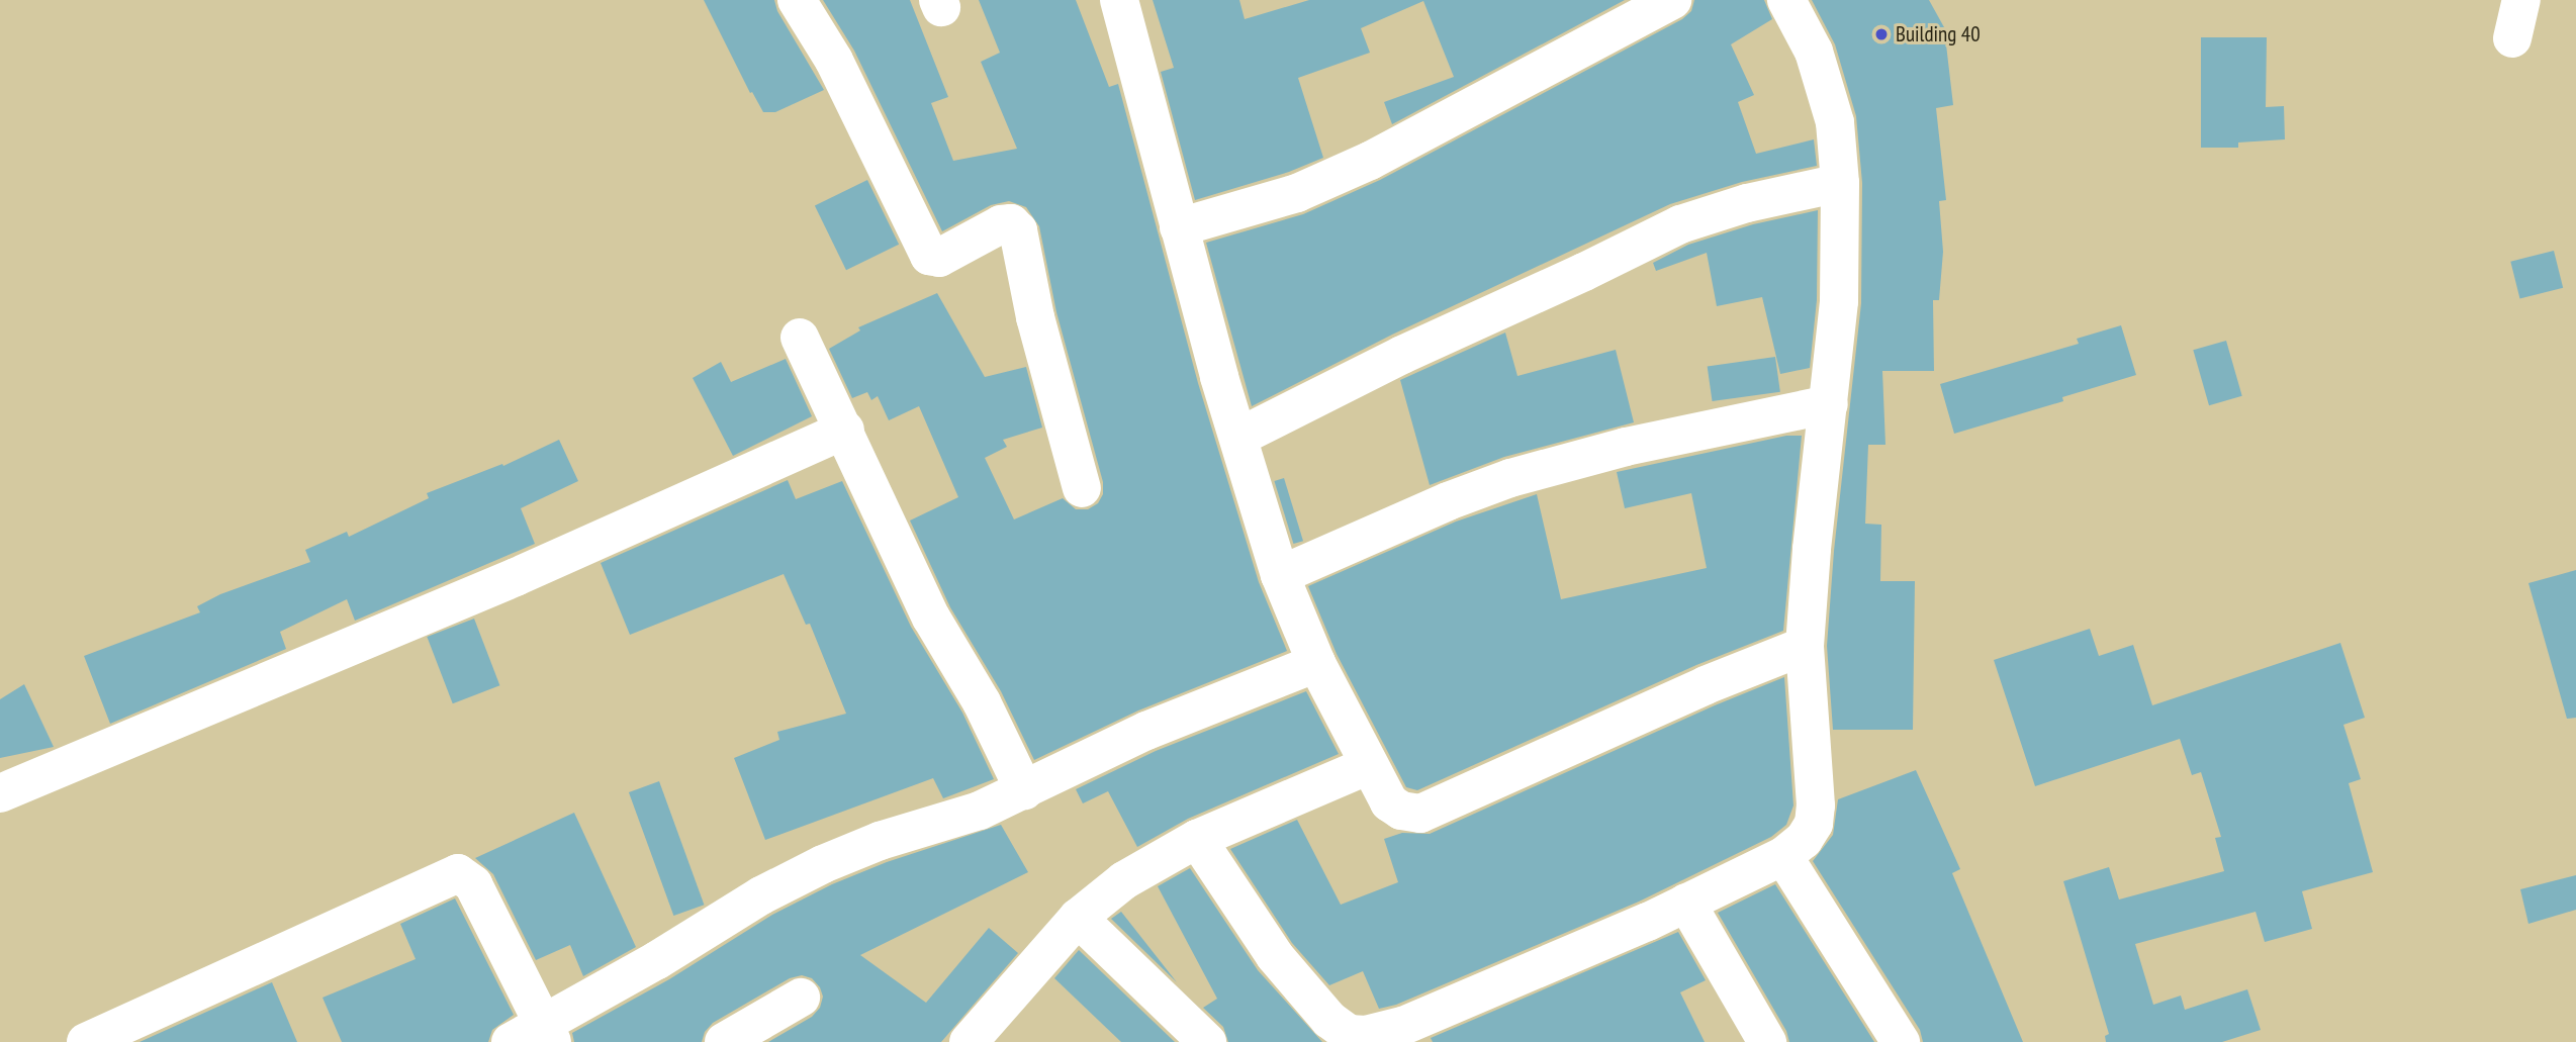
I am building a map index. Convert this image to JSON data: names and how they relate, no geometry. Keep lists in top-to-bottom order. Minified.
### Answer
{"places":["Building 40"]}
